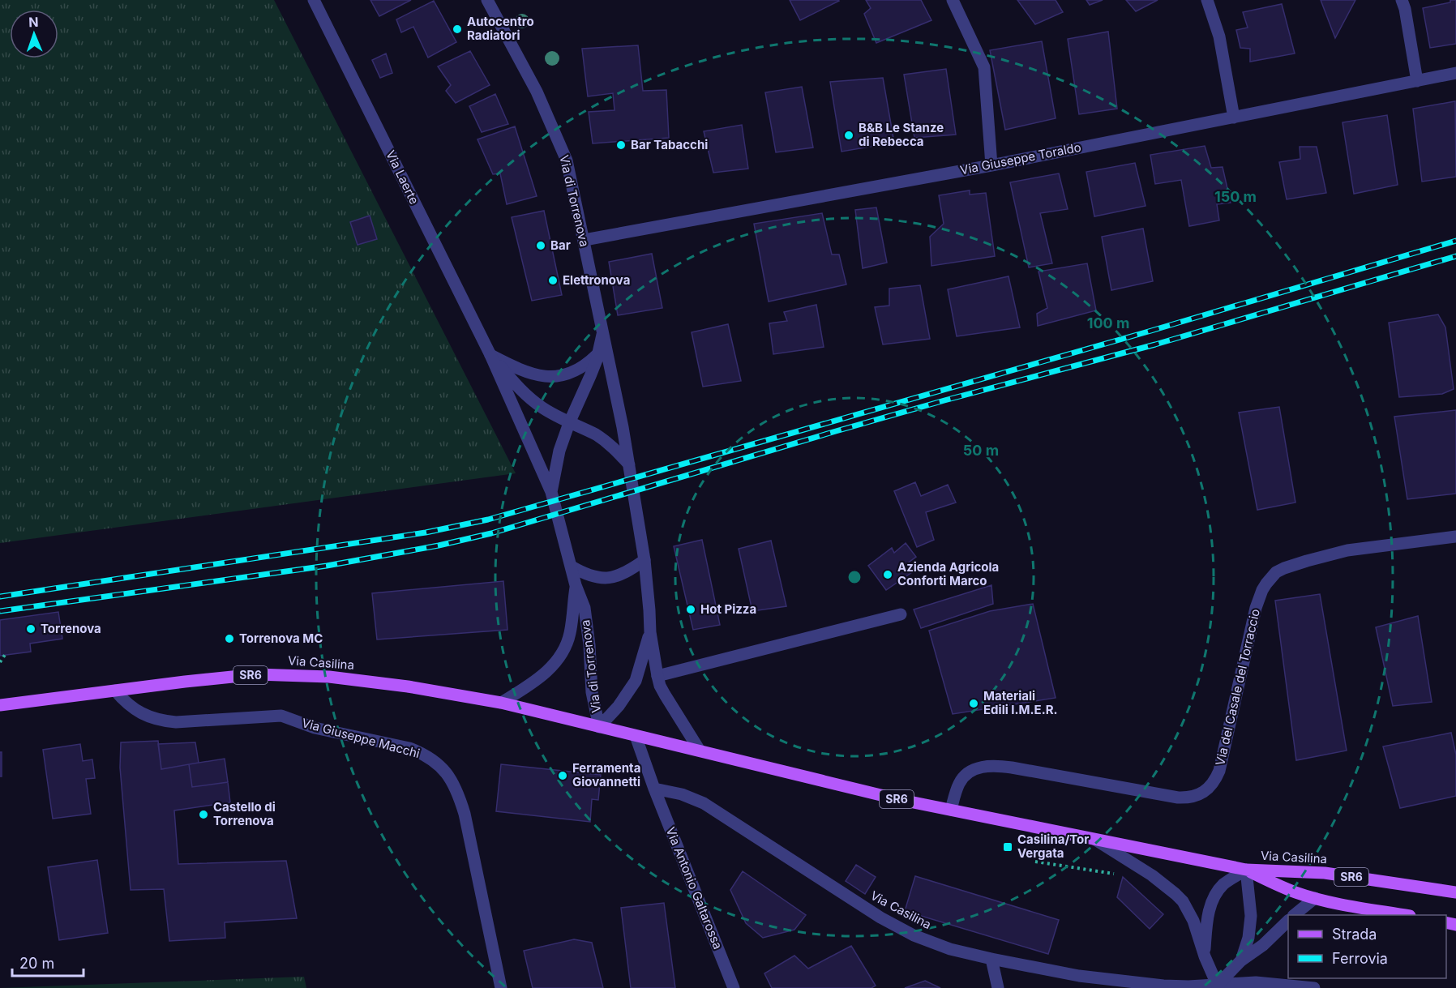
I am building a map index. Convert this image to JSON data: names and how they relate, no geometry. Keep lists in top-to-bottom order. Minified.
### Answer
{"streets":{"main road":["Via Casilina","SR6"],"street":["Via Giuseppe Toraldo","Via Laerte","Via di Torrenova","Via del Casale del Torraccio","Via Giuseppe Macchi","Via Antonio Galtarossa"]},"crossings":[["Via Giuseppe Toraldo","Via di Torrenova"],["Via di Torrenova","Via Casilina"],["Via Casilina","Via del Casale del Torraccio"],["Via Casilina","Via Giuseppe Macchi"],["Via Casilina","Via Antonio Galtarossa"]],"places":{"other":["Autocentro Radiatori","B&B Le Stanze di Rebecca","Bar Tabacchi","Bar","Elettronova","Azienda Agricola Conforti Marco","Hot Pizza","Torrenova","Torrenova MC","Materiali Edili I.M.E.R.","Ferramenta Giovannetti","Castello di Torrenova"],"transit":["Casilina/Tor Vergata"]},"legend":["Strada","Ferrovia"],"scale_bar":"20 m","north":"top","rings":["150 m","100 m","50 m"]}
